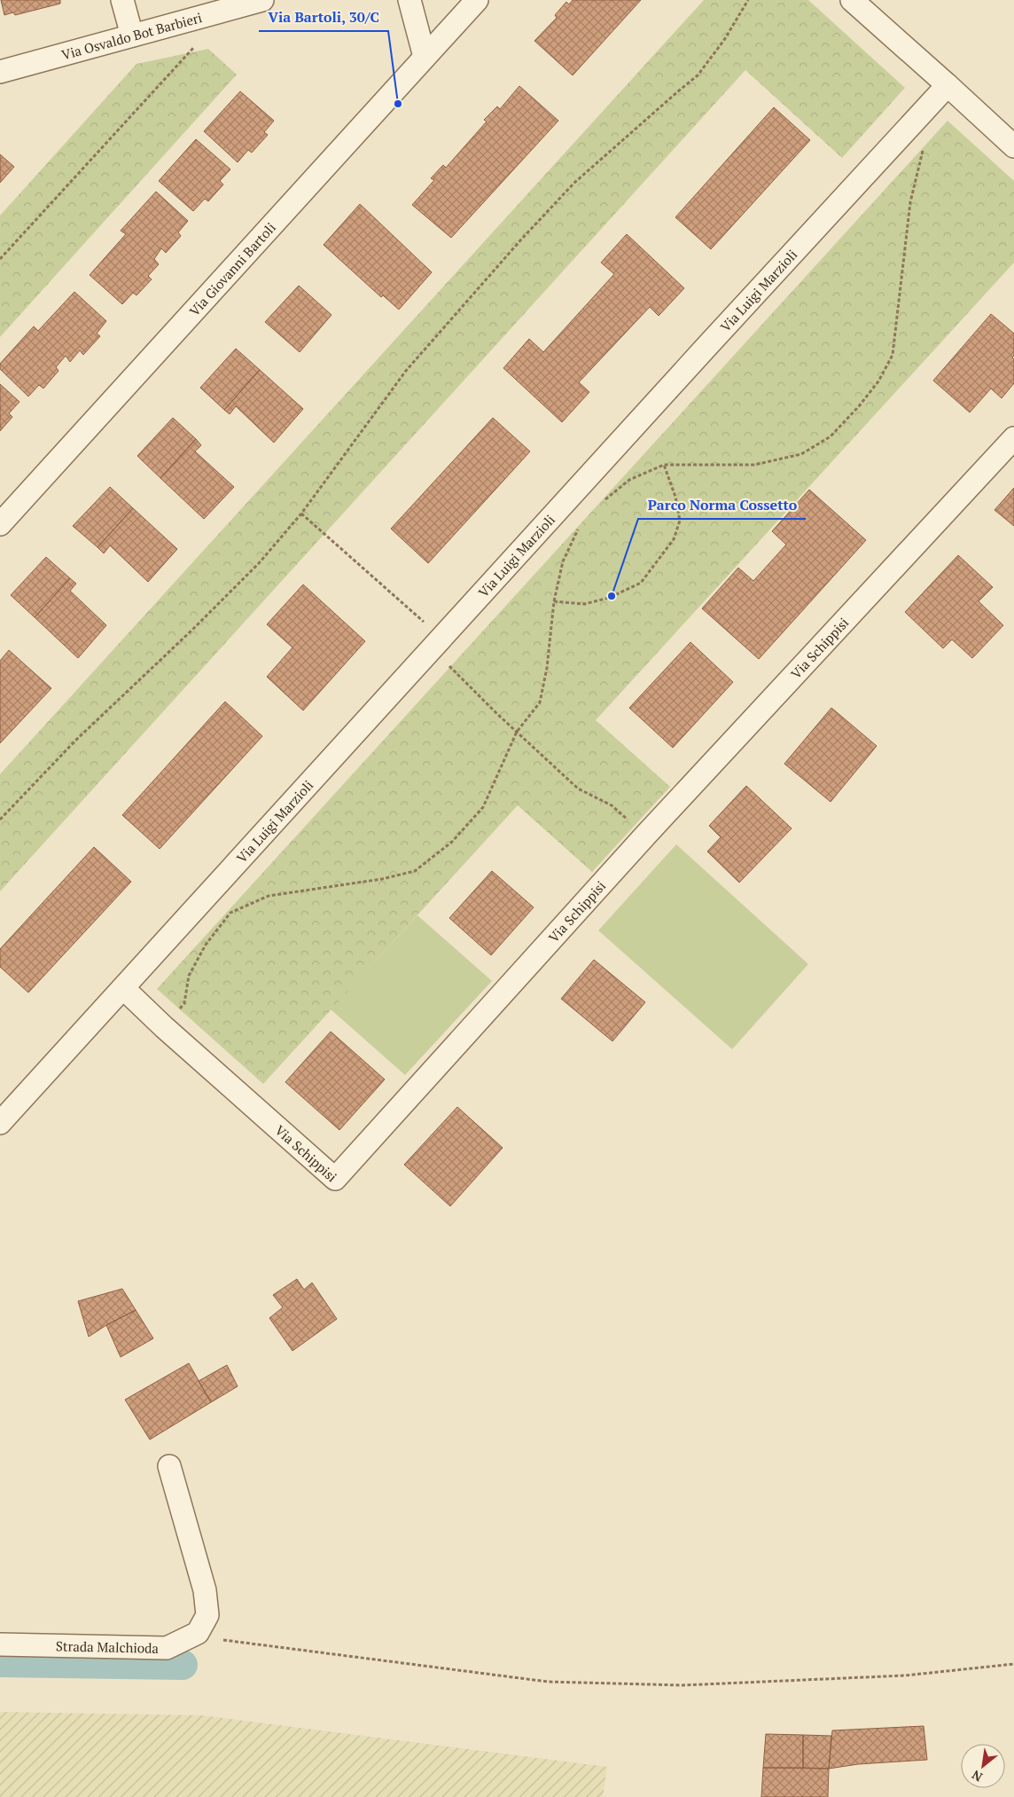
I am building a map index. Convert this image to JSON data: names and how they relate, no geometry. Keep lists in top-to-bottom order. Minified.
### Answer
{"streets":{"street":["Via Osvaldo Bot Barbieri","Via Giovanni Bartoli","Via Luigi Marzioli","Via Schippisi","Strada Malchioda"]},"crossings":[["Via Luigi Marzioli","Via Schippisi"]],"places":["Via Bartoli, 30/C","Parco Norma Cossetto"],"north":"bottom left"}
